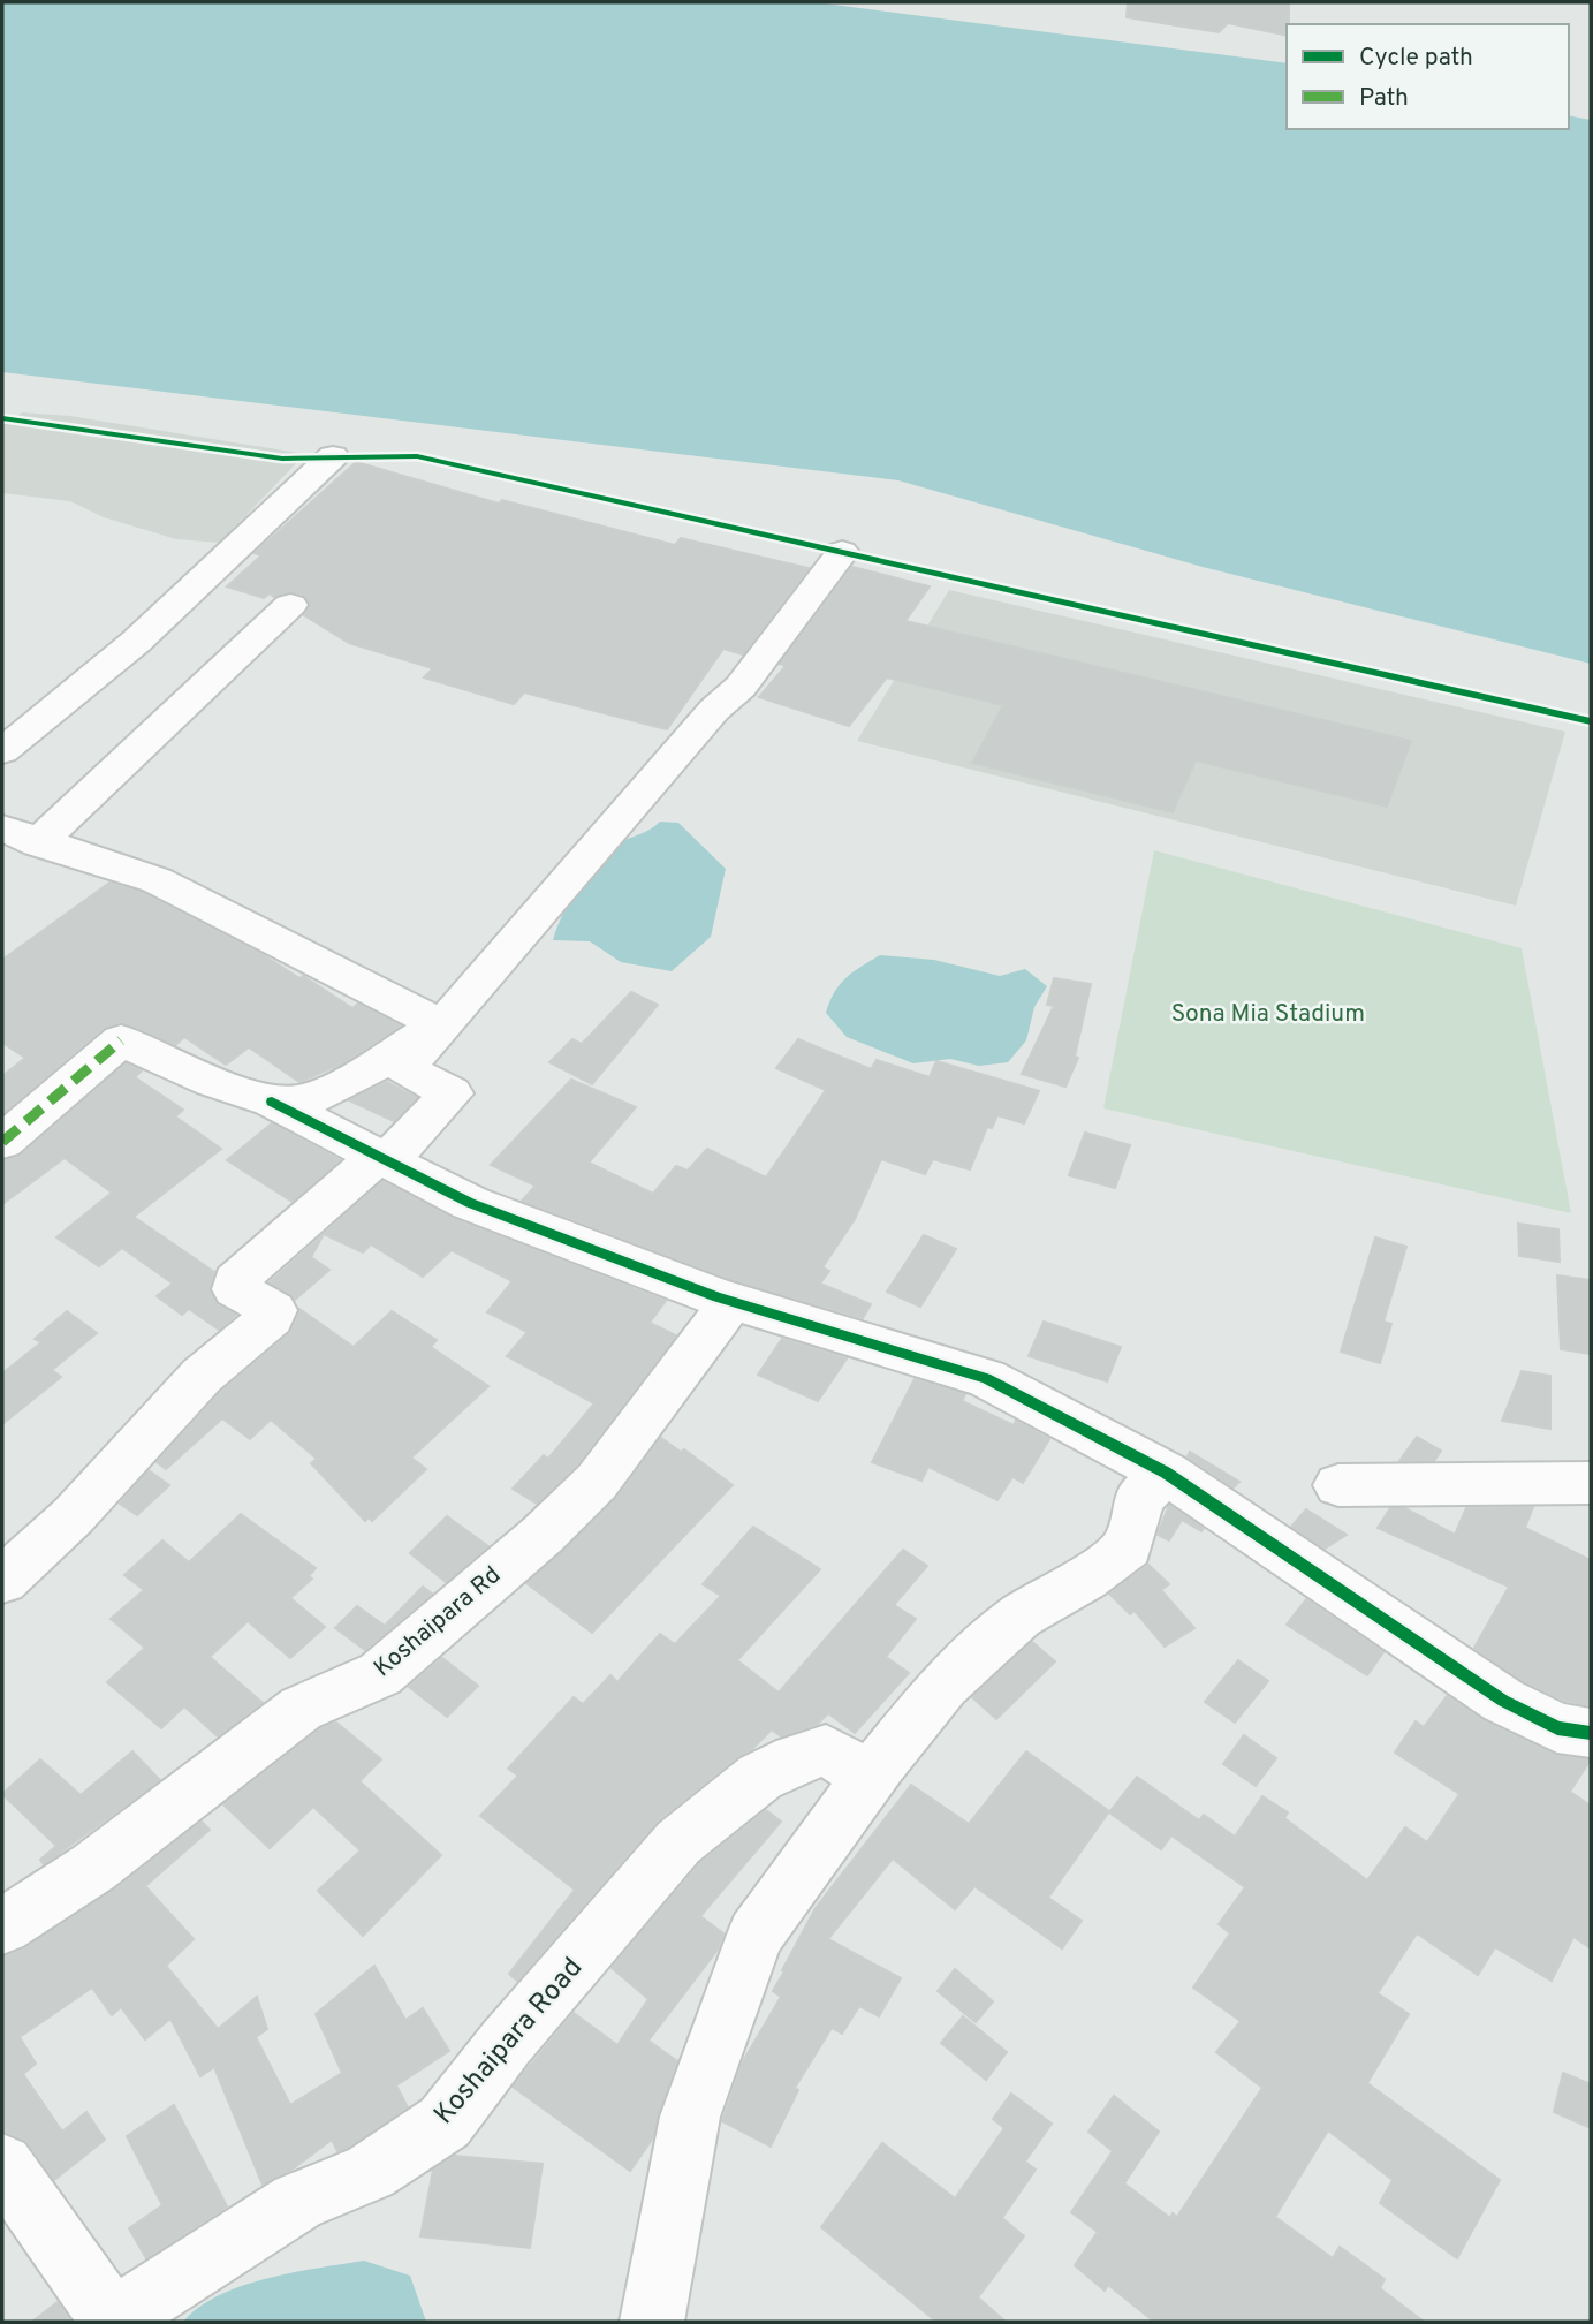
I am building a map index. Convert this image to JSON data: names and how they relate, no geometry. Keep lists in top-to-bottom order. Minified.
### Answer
{"streets":{"street":["Koshaipara Rd","Koshaipara Road"]},"parks":["Sona Mia Stadium"],"legend":["Cycle path","Path"]}
